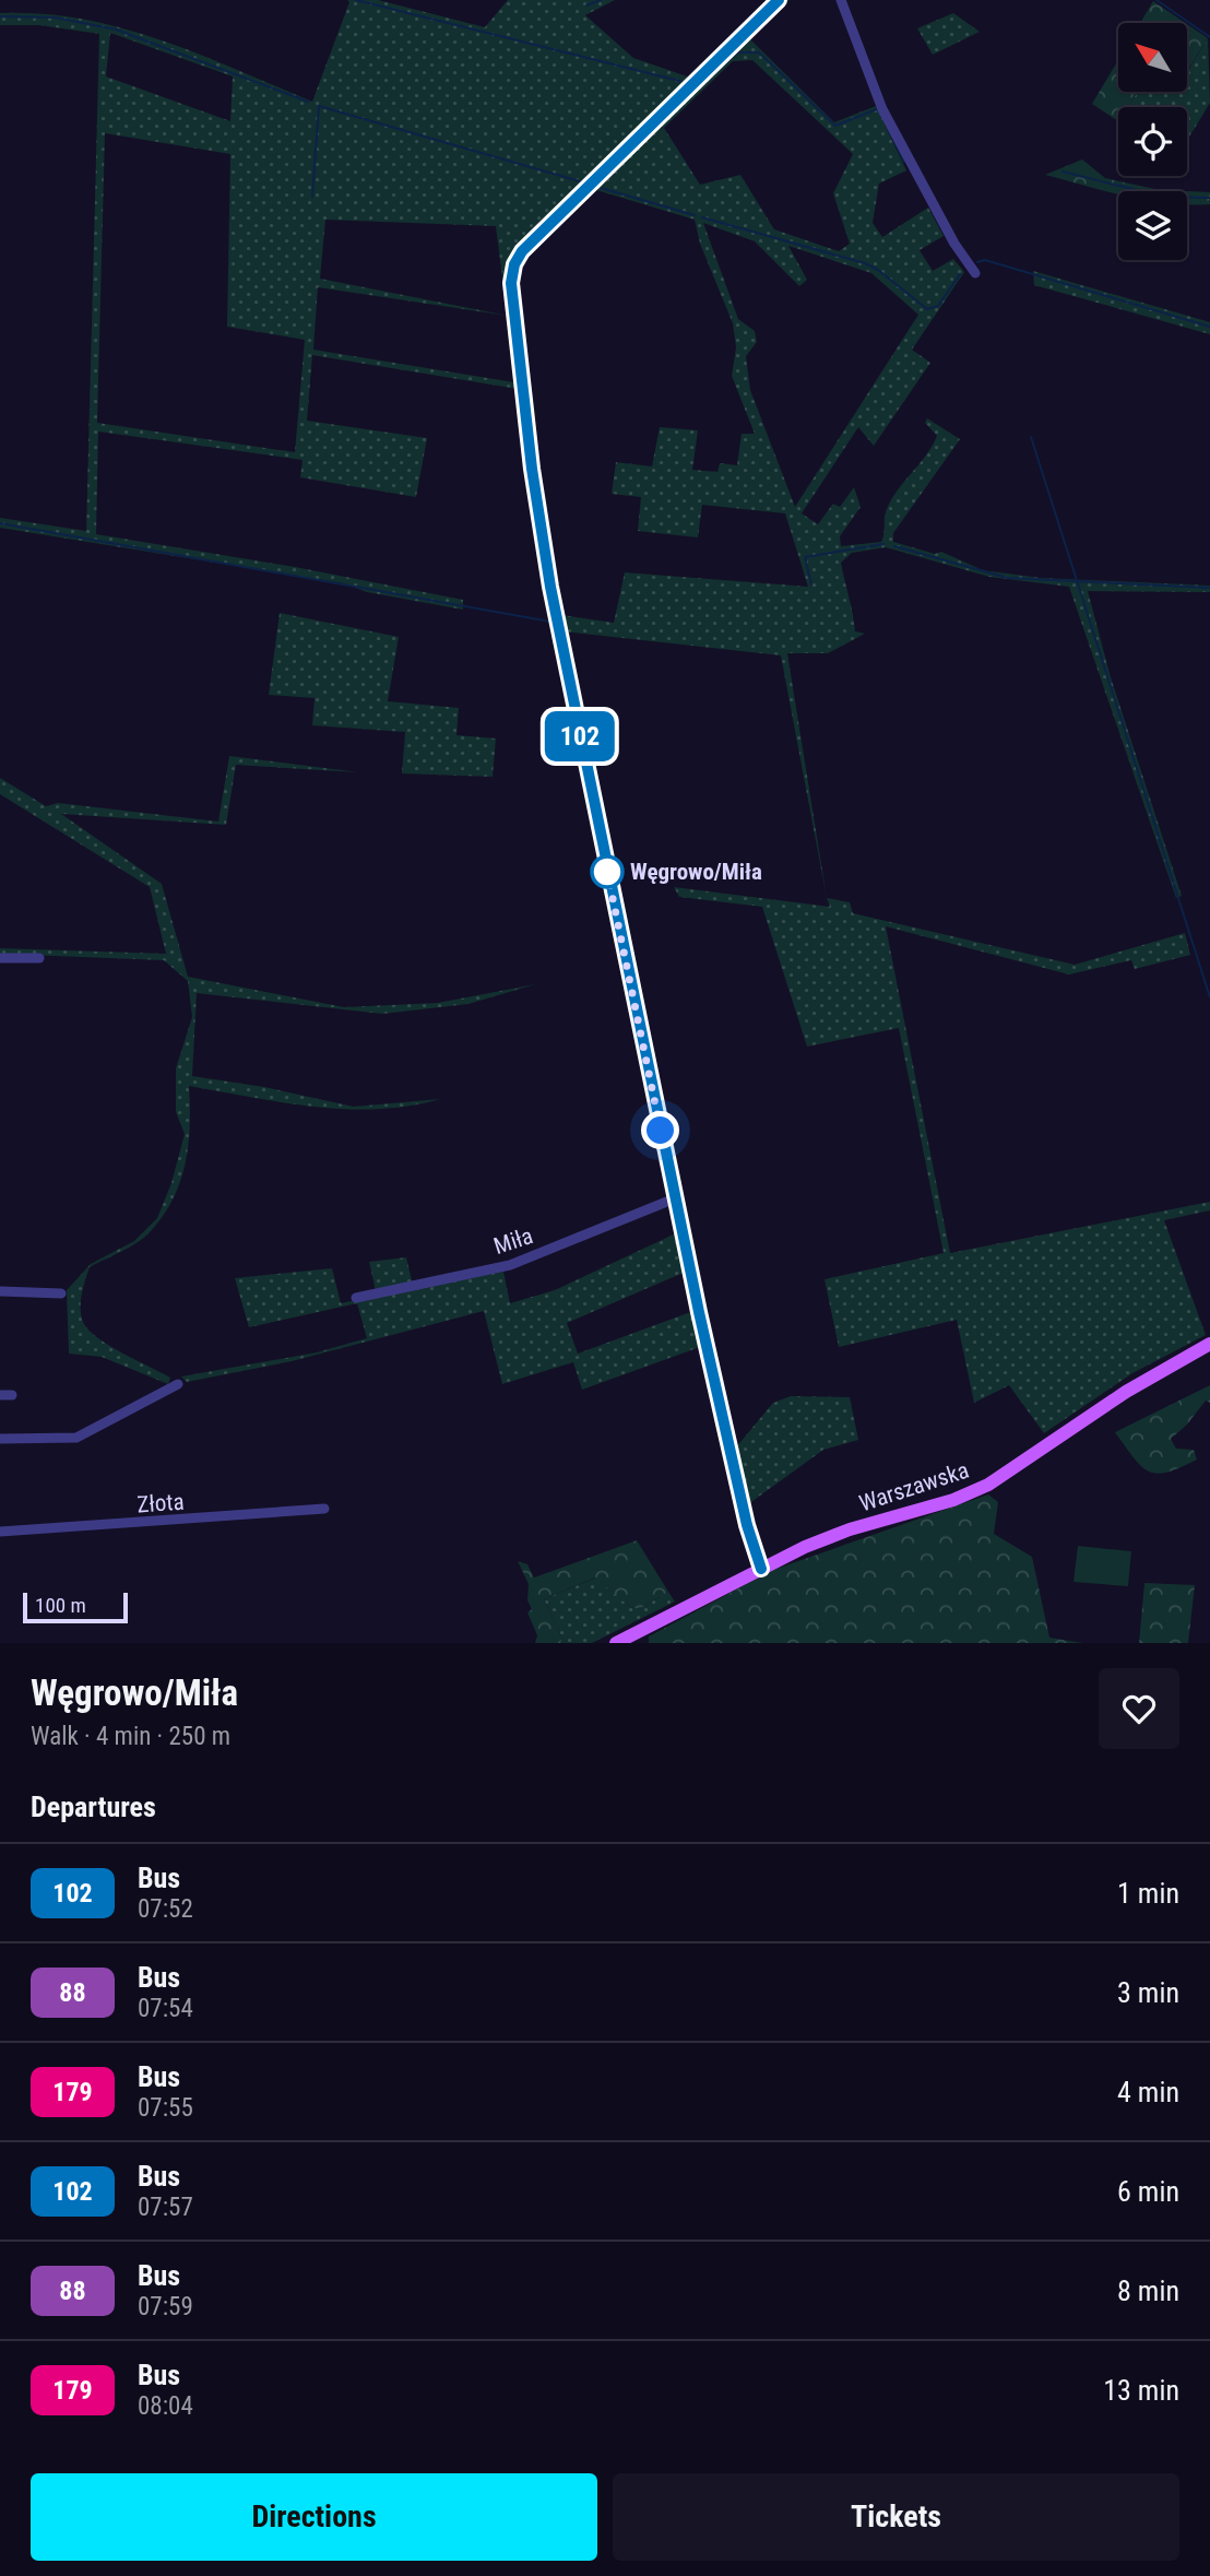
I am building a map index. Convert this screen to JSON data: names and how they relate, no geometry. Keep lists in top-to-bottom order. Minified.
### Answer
{"streets":{"main road":["Warszawska"],"street":["Miła","Złota"]},"places":["Węgrowo/Miła"],"lines":["bus line 102"],"scale_bar":"100 m","north":"top left","page":{"on_map":"102","scale":"100 m","heading":[["Węgrowo/Miła","Walk · 4 min · 250 m"],"Departures"],"list":[{"mark":"102","name":"Bus","note":"07:52","value":"1 min"},{"mark":"88","name":"Bus","note":"07:54","value":"3 min"},{"mark":"179","name":"Bus","note":"07:55","value":"4 min"},{"mark":"102","name":"Bus","note":"07:57","value":"6 min"},{"mark":"88","name":"Bus","note":"07:59","value":"8 min"},{"mark":"179","name":"Bus","note":"08:04","value":"13 min"}],"buttons":["Directions","Tickets"]}}
